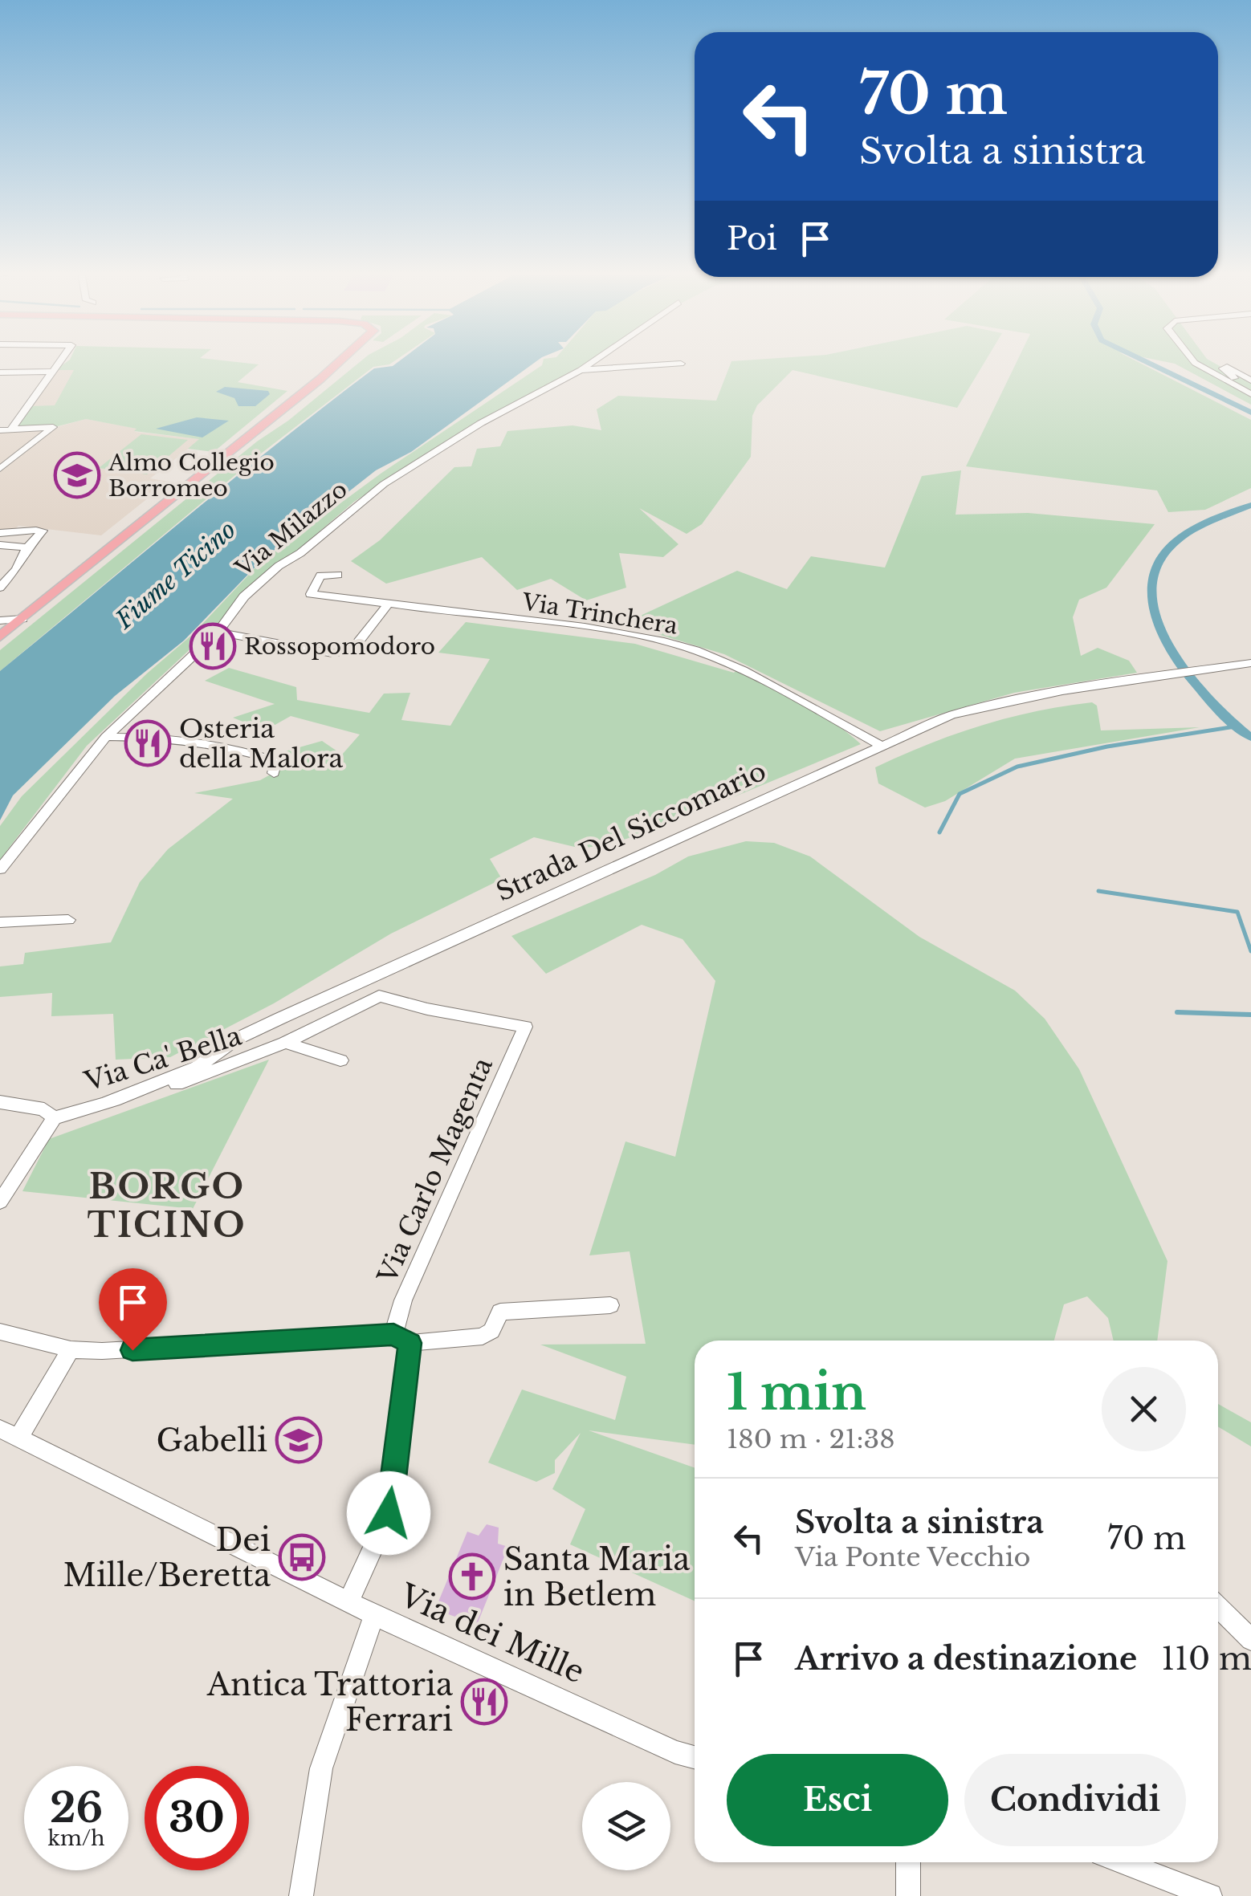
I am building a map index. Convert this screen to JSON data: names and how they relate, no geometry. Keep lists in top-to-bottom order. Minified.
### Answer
{"streets":{"street":["Via Milazzo","Via Trinchera","Strada Del Siccomario","Via Ca' Bella","Via Carlo Magenta","Via dei Mille"]},"crossings":[["Via Trinchera","Strada Del Siccomario"],["Strada Del Siccomario","Via Ca' Bella"],["Via Ca' Bella","Via Carlo Magenta"],["Via Carlo Magenta","Via dei Mille"]],"districts":["BORGO TICINO"],"water":["Fiume Ticino"],"places":{"school or university":["Almo Collegio Borromeo","Gabelli"],"restaurant":["Rossopomodoro","Osteria della Malora","Antica Trattoria Ferrari"],"bus stop":["Dei Mille/Beretta"],"church":["Santa Maria in Betlem"]},"page":{"turn":["70 m","Svolta a sinistra"],"then":"Poi","heading":["1 min","180 m · 21:38"],"list":[{"name":"Svolta a sinistra","note":"Via Ponte Vecchio","value":"70 m"},{"name":"Arrivo a destinazione","value":"110 m"}],"buttons":["Esci","Condividi"],"speed":"26 km/h","limit":"30"}}
